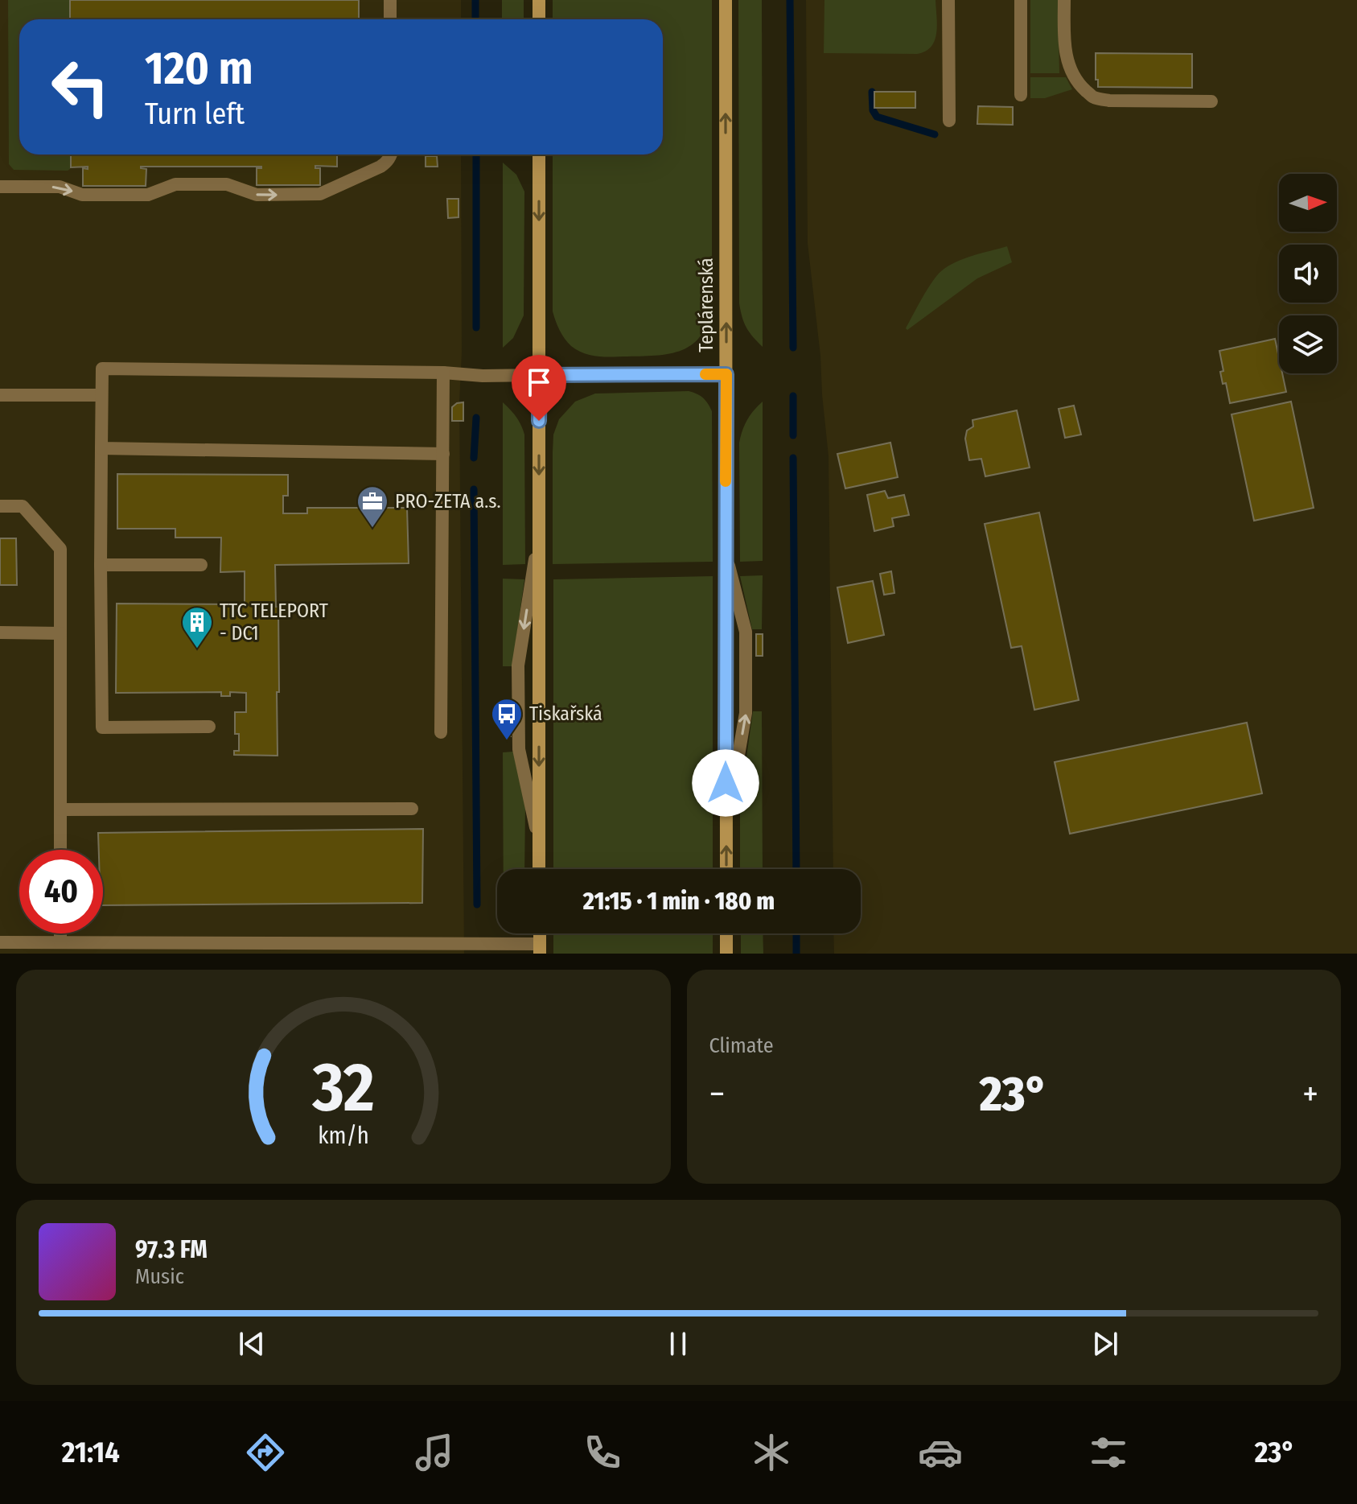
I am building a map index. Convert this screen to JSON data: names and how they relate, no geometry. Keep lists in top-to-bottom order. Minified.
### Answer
{"streets":{"street":["Teplárenská"]},"one_way":["Teplárenská"],"places":{"office":["PRO-ZETA a.s."],"building":["TTC TELEPORT - DC1"],"bus stop":["Tiskařská"]},"north":"right","page":{"turn":["120 m","Turn left"],"limit":"40","trip":"21:15 · 1 min · 180 m","tile":"Climate","heat":["−","23°","+"],"song":["97.3 FM","Music"],"tabs":["21:14","23°"],"gauge":["32","km/h"]}}
